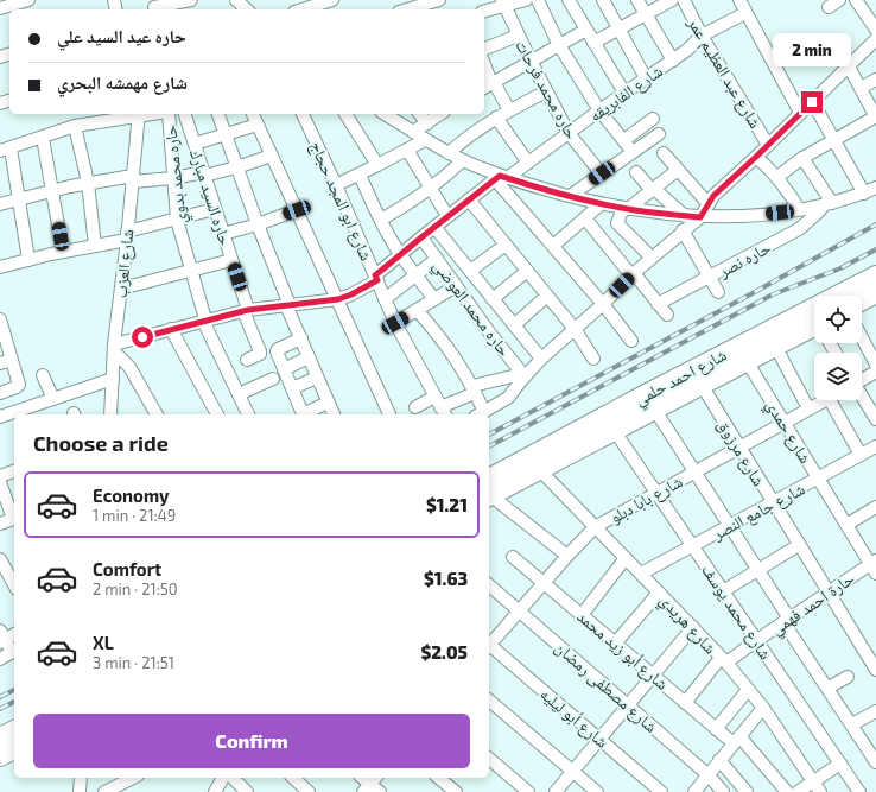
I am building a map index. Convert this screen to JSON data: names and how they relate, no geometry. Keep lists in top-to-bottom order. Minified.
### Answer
{"streets":{"main road":["شارع احمد حلمي"],"street":["شارع عبد العظيم عمر","حاره محمد فرحات","شارع الفابريقه","حاره محمد بدوي","حاره السيد مبارك","شارع ابو المجد حجاج","حاره نصر","شارع العزب","حاره محمد العوضي","شارع حمدي","شارع مرزوق","شارع بابا دبلو","شارع جامع النصر","حارة احمد فهمي","شارع محمد يوسف","شارع هريدي","شارع أبو زيد محمد","شارع مصطفى رمضان","شارع أبو ليليه"]},"crossings":[["شارع عبد العظيم عمر","شارع الفابريقه"],["حاره محمد فرحات","شارع الفابريقه"],["شارع الفابريقه","حاره محمد بدوي"],["شارع الفابريقه","حاره السيد مبارك"],["شارع الفابريقه","شارع ابو المجد حجاج"],["شارع الفابريقه","شارع العزب"],["شارع الفابريقه","حاره محمد العوضي"],["شارع احمد حلمي","شارع حمدي"],["شارع احمد حلمي","شارع مرزوق"],["شارع احمد حلمي","شارع محمد يوسف"],["شارع احمد حلمي","شارع هريدي"],["شارع حمدي","شارع بابا دبلو"],["شارع حمدي","شارع جامع النصر"],["شارع حمدي","حارة احمد فهمي"],["شارع مرزوق","شارع بابا دبلو"],["شارع مرزوق","شارع جامع النصر"],["شارع مرزوق","حارة احمد فهمي"],["شارع بابا دبلو","شارع محمد يوسف"],["شارع بابا دبلو","شارع هريدي"],["شارع بابا دبلو","شارع أبو زيد محمد"],["شارع بابا دبلو","شارع مصطفى رمضان"],["شارع جامع النصر","شارع محمد يوسف"],["شارع جامع النصر","شارع هريدي"],["حارة احمد فهمي","شارع محمد يوسف"],["حارة احمد فهمي","شارع هريدي"],["حارة احمد فهمي","شارع أبو زيد محمد"]],"page":{"banner":["حاره عيد السيد علي","شارع مهمشه البحري"],"bubble":"2 min","heading":"Choose a ride","list":[{"name":"Economy","note":"1 min · 21:49","value":"$1.21"},{"name":"Comfort","note":"2 min · 21:50","value":"$1.63"},{"name":"XL","note":"3 min · 21:51","value":"$2.05"}],"buttons":"Confirm"}}
